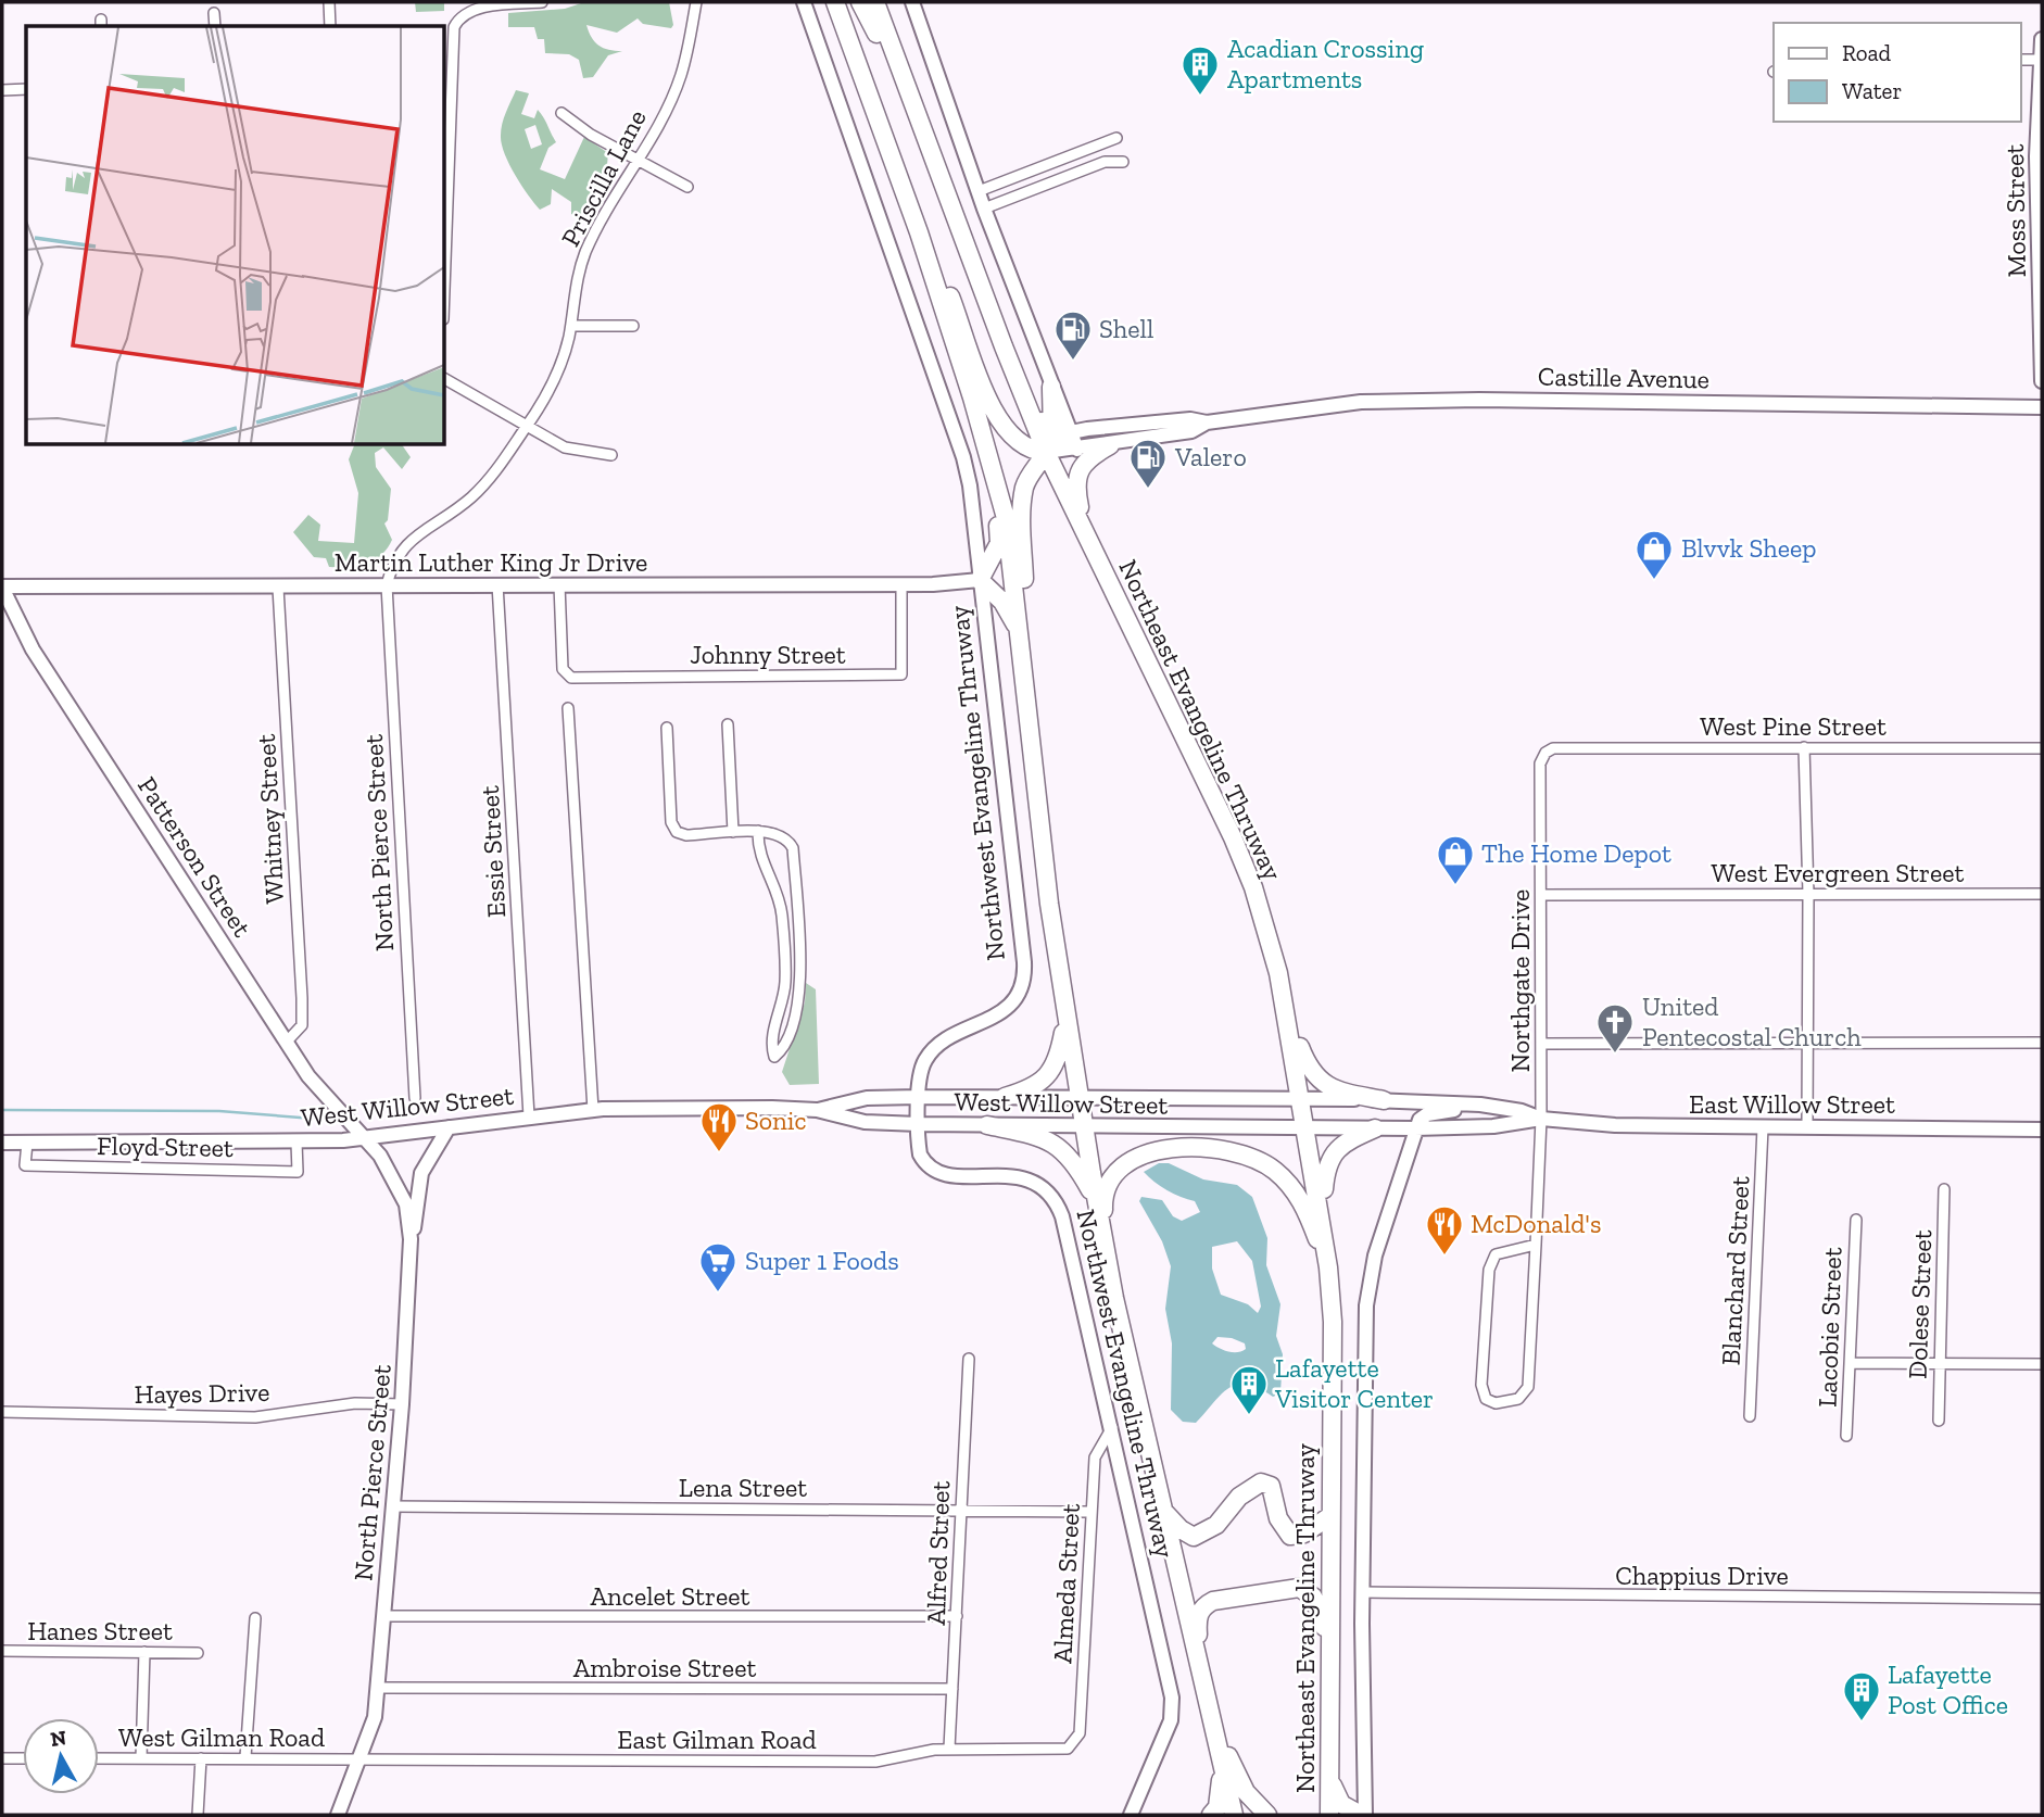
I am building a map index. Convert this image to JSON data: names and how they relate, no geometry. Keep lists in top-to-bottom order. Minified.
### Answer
{"streets":{"highway":["Northeast Evangeline Thruway","Northwest Evangeline Thruway"],"street":["Priscilla Lane","Moss Street","Castille Avenue","Martin Luther King Jr Drive","Johnny Street","West Pine Street","Whitney Street","North Pierce Street","Essie Street","Patterson Street","West Evergreen Street","Northgate Drive","West Willow Street","East Willow Street","Floyd Street","Blanchard Street","Dolese Street","Lacobie Street","Hayes Drive","Lena Street","Alfred Street","Chappius Drive","Almeda Street","Ancelet Street","Hanes Street","Ambroise Street","West Gilman Road","East Gilman Road"]},"crossings":[["Priscilla Lane","Martin Luther King Jr Drive"],["Priscilla Lane","North Pierce Street"],["Martin Luther King Jr Drive","Johnny Street"],["Martin Luther King Jr Drive","Northwest Evangeline Thruway"],["Martin Luther King Jr Drive","Whitney Street"],["Martin Luther King Jr Drive","North Pierce Street"],["Martin Luther King Jr Drive","Essie Street"],["Martin Luther King Jr Drive","Patterson Street"],["Northeast Evangeline Thruway","West Willow Street"],["Northeast Evangeline Thruway","East Willow Street"],["West Pine Street","Northgate Drive"],["Northwest Evangeline Thruway","West Willow Street"],["Northwest Evangeline Thruway","Almeda Street"],["Whitney Street","Patterson Street"],["North Pierce Street","Patterson Street"],["North Pierce Street","West Willow Street"],["North Pierce Street","Hayes Drive"],["North Pierce Street","Lena Street"],["North Pierce Street","Ancelet Street"],["North Pierce Street","Ambroise Street"],["North Pierce Street","West Gilman Road"],["North Pierce Street","East Gilman Road"],["Essie Street","West Willow Street"],["Patterson Street","West Willow Street"],["West Evergreen Street","Northgate Drive"],["Northgate Drive","East Willow Street"],["West Willow Street","East Willow Street"],["West Willow Street","Floyd Street"],["East Willow Street","Blanchard Street"],["Lena Street","Alfred Street"],["Lena Street","Almeda Street"],["Alfred Street","Ancelet Street"],["Alfred Street","Ambroise Street"],["Alfred Street","East Gilman Road"],["Almeda Street","East Gilman Road"],["West Gilman Road","East Gilman Road"]],"places":{"building":["Acadian Crossing Apartments","Lafayette Visitor Center","Lafayette Post Office"],"fuel station":["Shell","Valero"],"shop":["Blvvk Sheep","The Home Depot"],"church":["United Pentecostal Church"],"restaurant":["Sonic","McDonald's"],"supermarket":["Super 1 Foods"]},"legend":["Road","Water"],"north":"top"}
